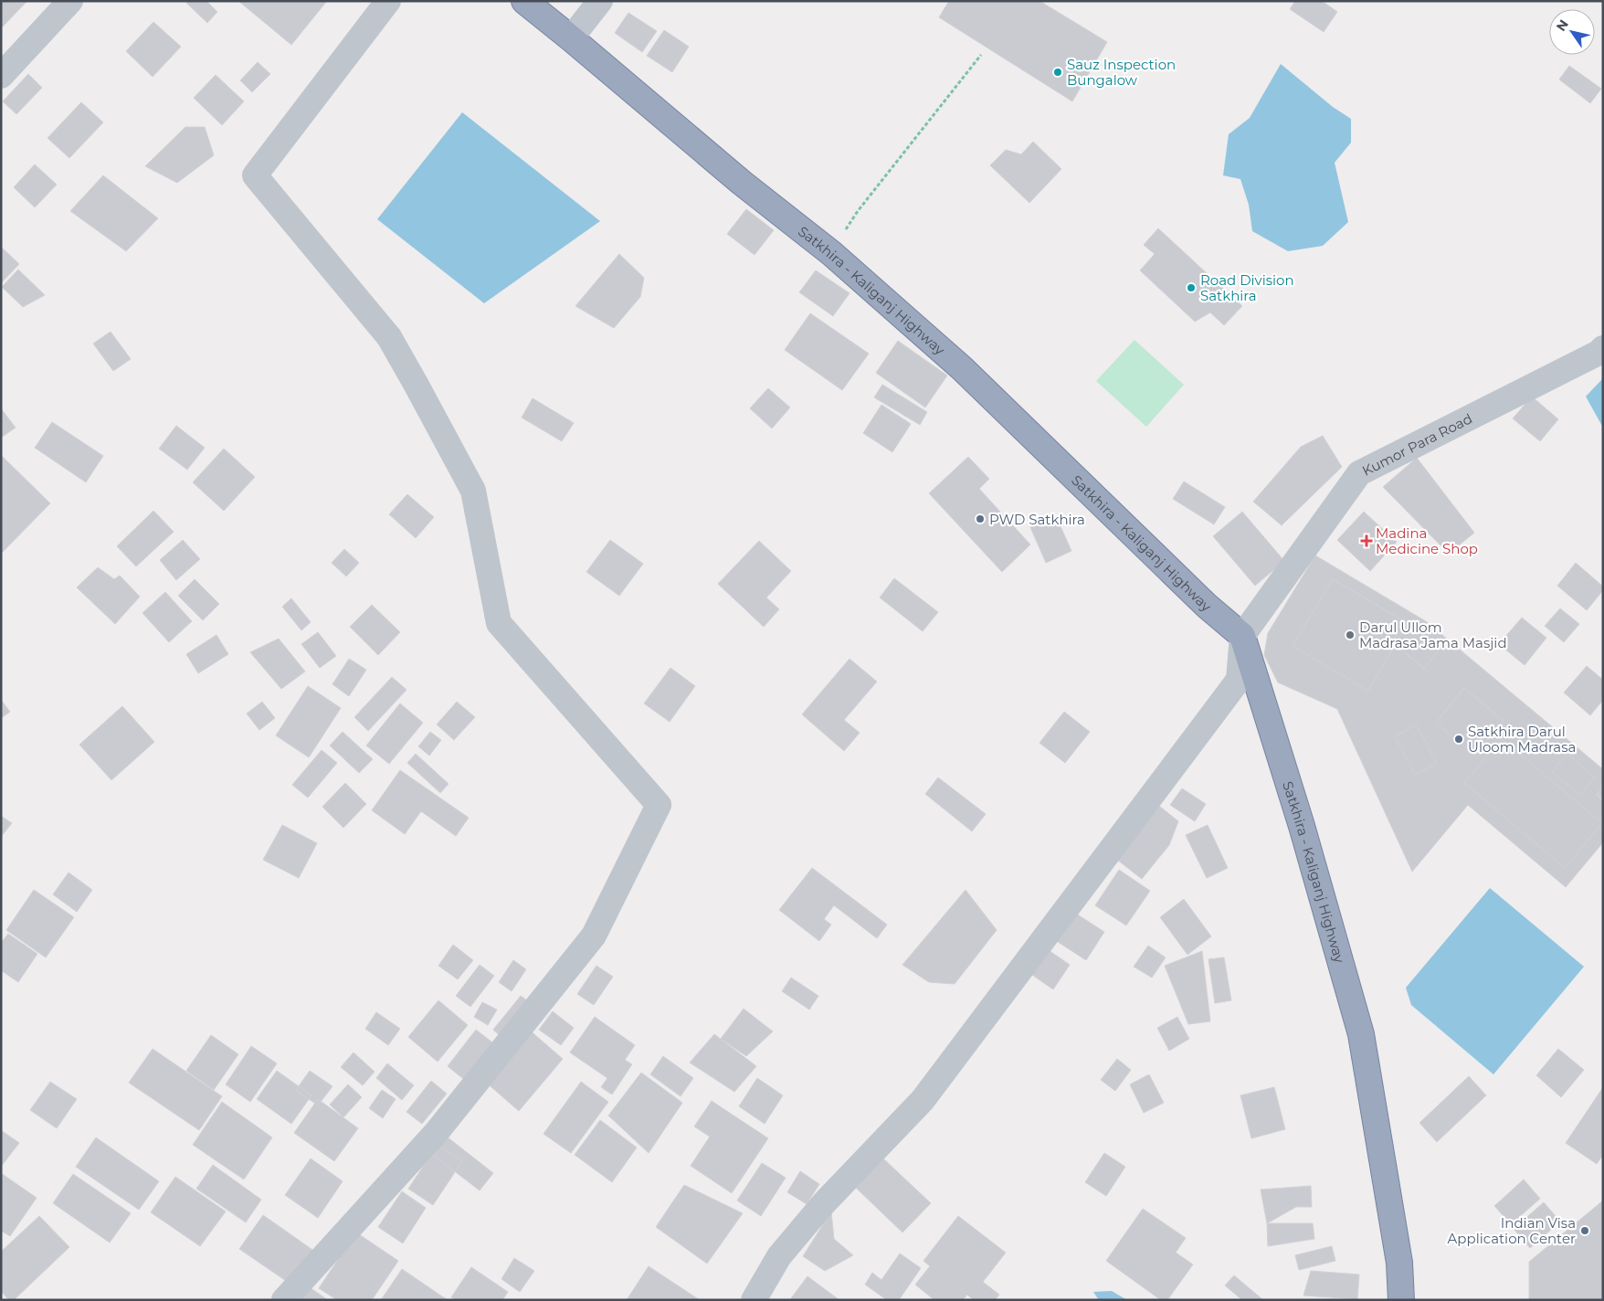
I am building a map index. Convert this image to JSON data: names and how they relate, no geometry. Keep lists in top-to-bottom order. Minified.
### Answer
{"streets":{"highway":["Satkhira - Kaliganj Highway"],"street":["Kumor Para Road"]},"crossings":[["Satkhira - Kaliganj Highway","Kumor Para Road"]],"places":{"other":["Sauz Inspection Bungalow","Road Division Satkhira","PWD Satkhira","Darul Ullom Madrasa Jama Masjid","Satkhira Darul Uloom Madrasa","Indian Visa Application Center"],"health":["Madina Medicine Shop"]},"north":"top left"}
